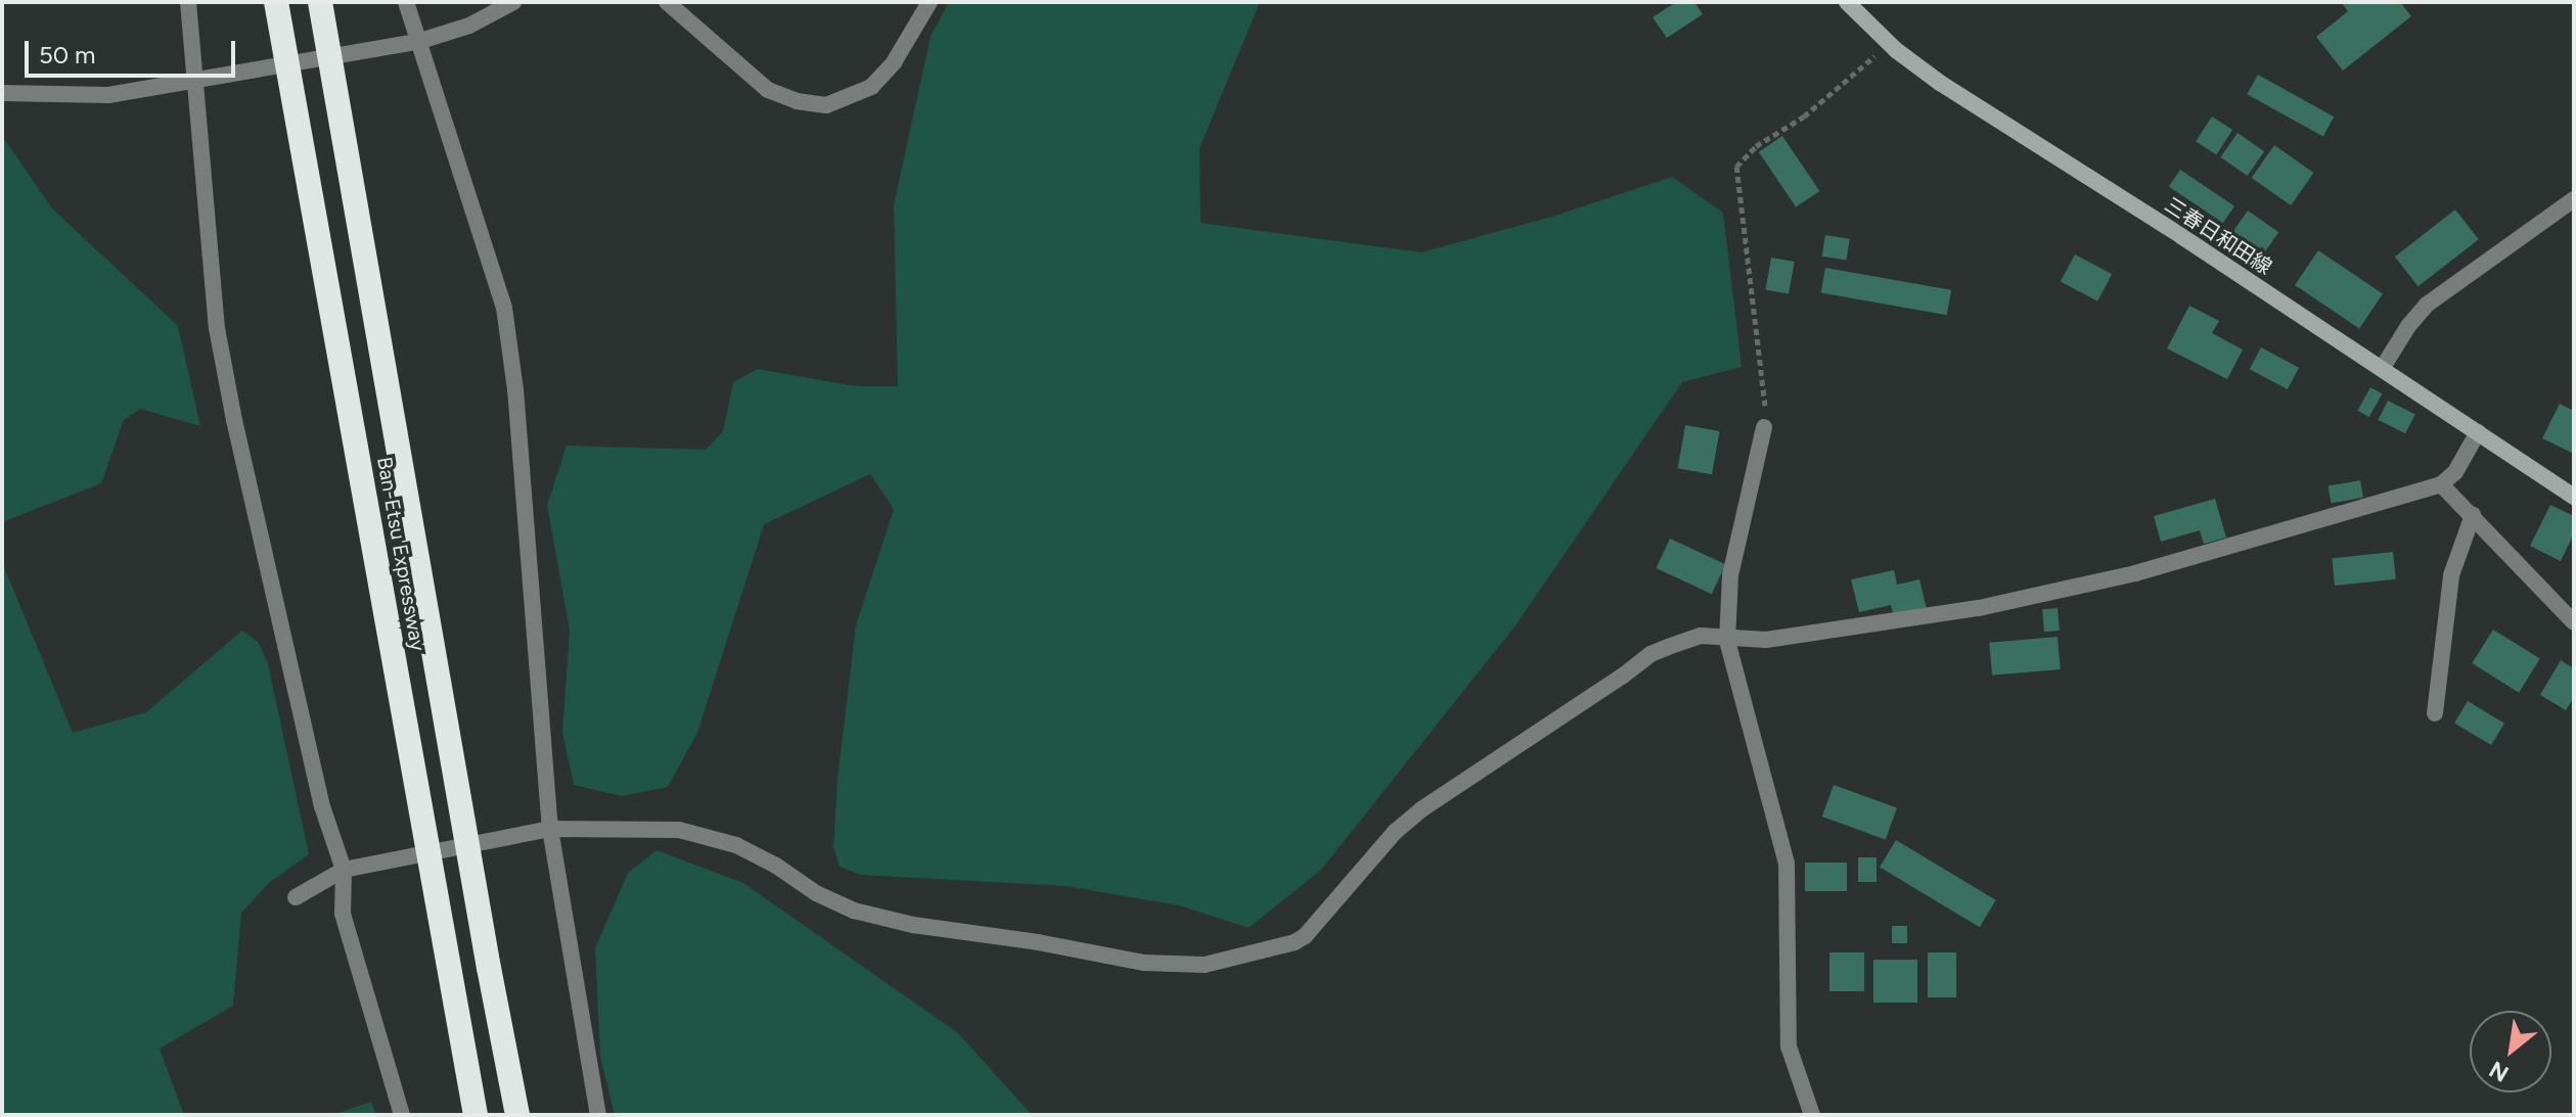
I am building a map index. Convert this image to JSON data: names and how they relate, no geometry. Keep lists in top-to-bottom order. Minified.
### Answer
{"streets":{"highway":["Ban-Etsu Expressway"],"main road":["三春日和田線"]},"scale_bar":"50 m","north":"bottom left"}
